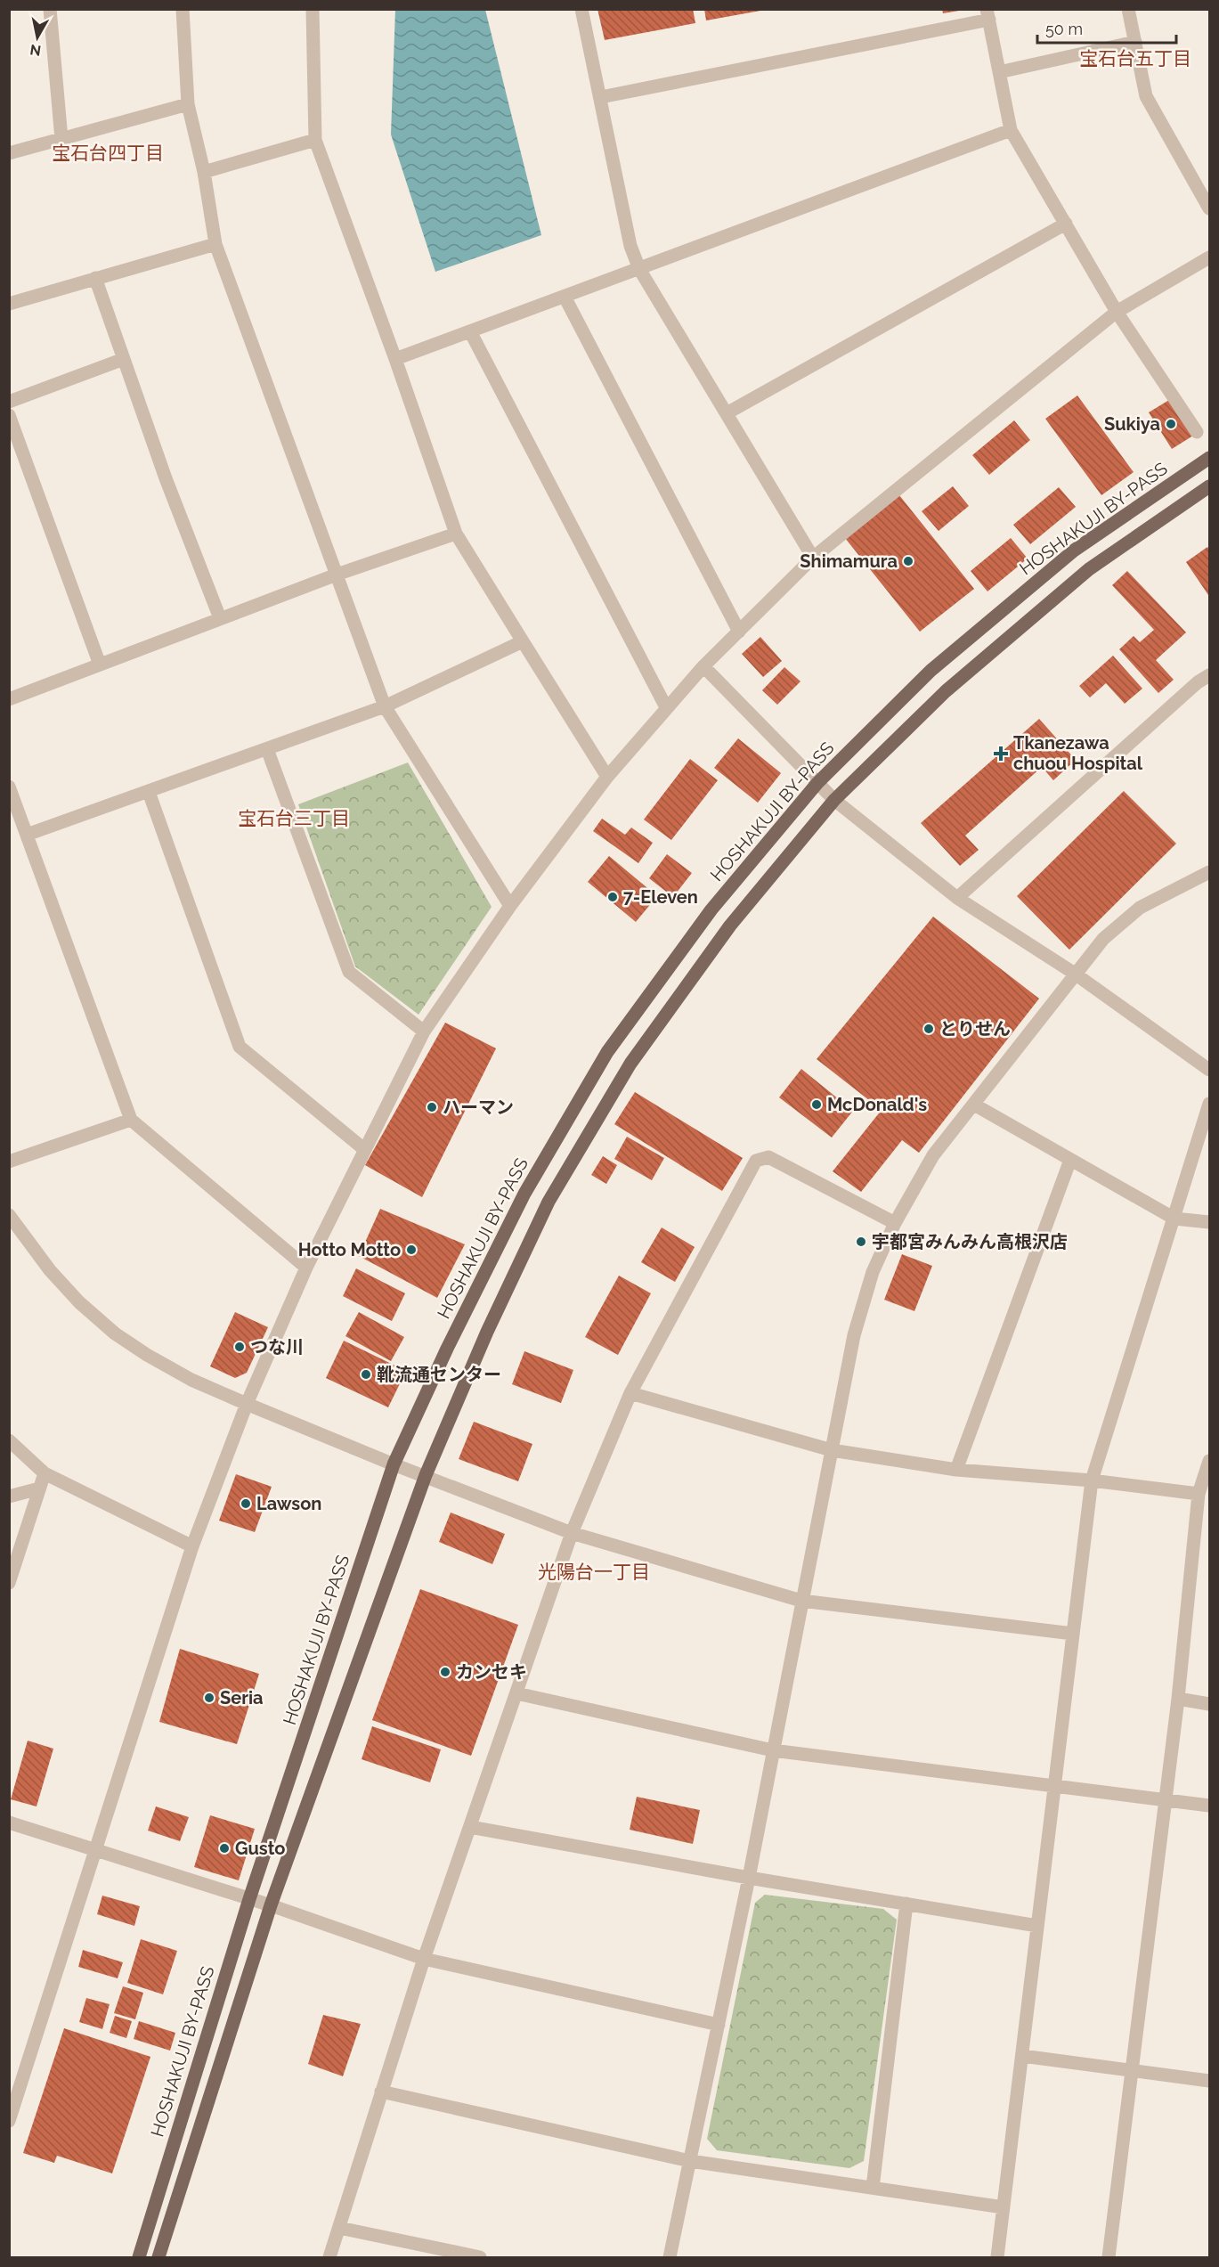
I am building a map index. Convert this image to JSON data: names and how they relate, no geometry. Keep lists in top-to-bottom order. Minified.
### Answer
{"streets":{"main road":["HOSHAKUJI BY-PASS"]},"districts":["宝石台五丁目","宝石台四丁目","宝石台三丁目","光陽台一丁目"],"places":{"other":["Sukiya","Shimamura","7-Eleven","とりせん","McDonald's","ハーマン","宇都宮みんみん高根沢店","Hotto Motto","つな川","靴流通センター","Lawson","カンセキ","Seria","Gusto"],"health":["Tkanezawa chuou Hospital"]},"scale_bar":"50 m","north":"bottom"}
